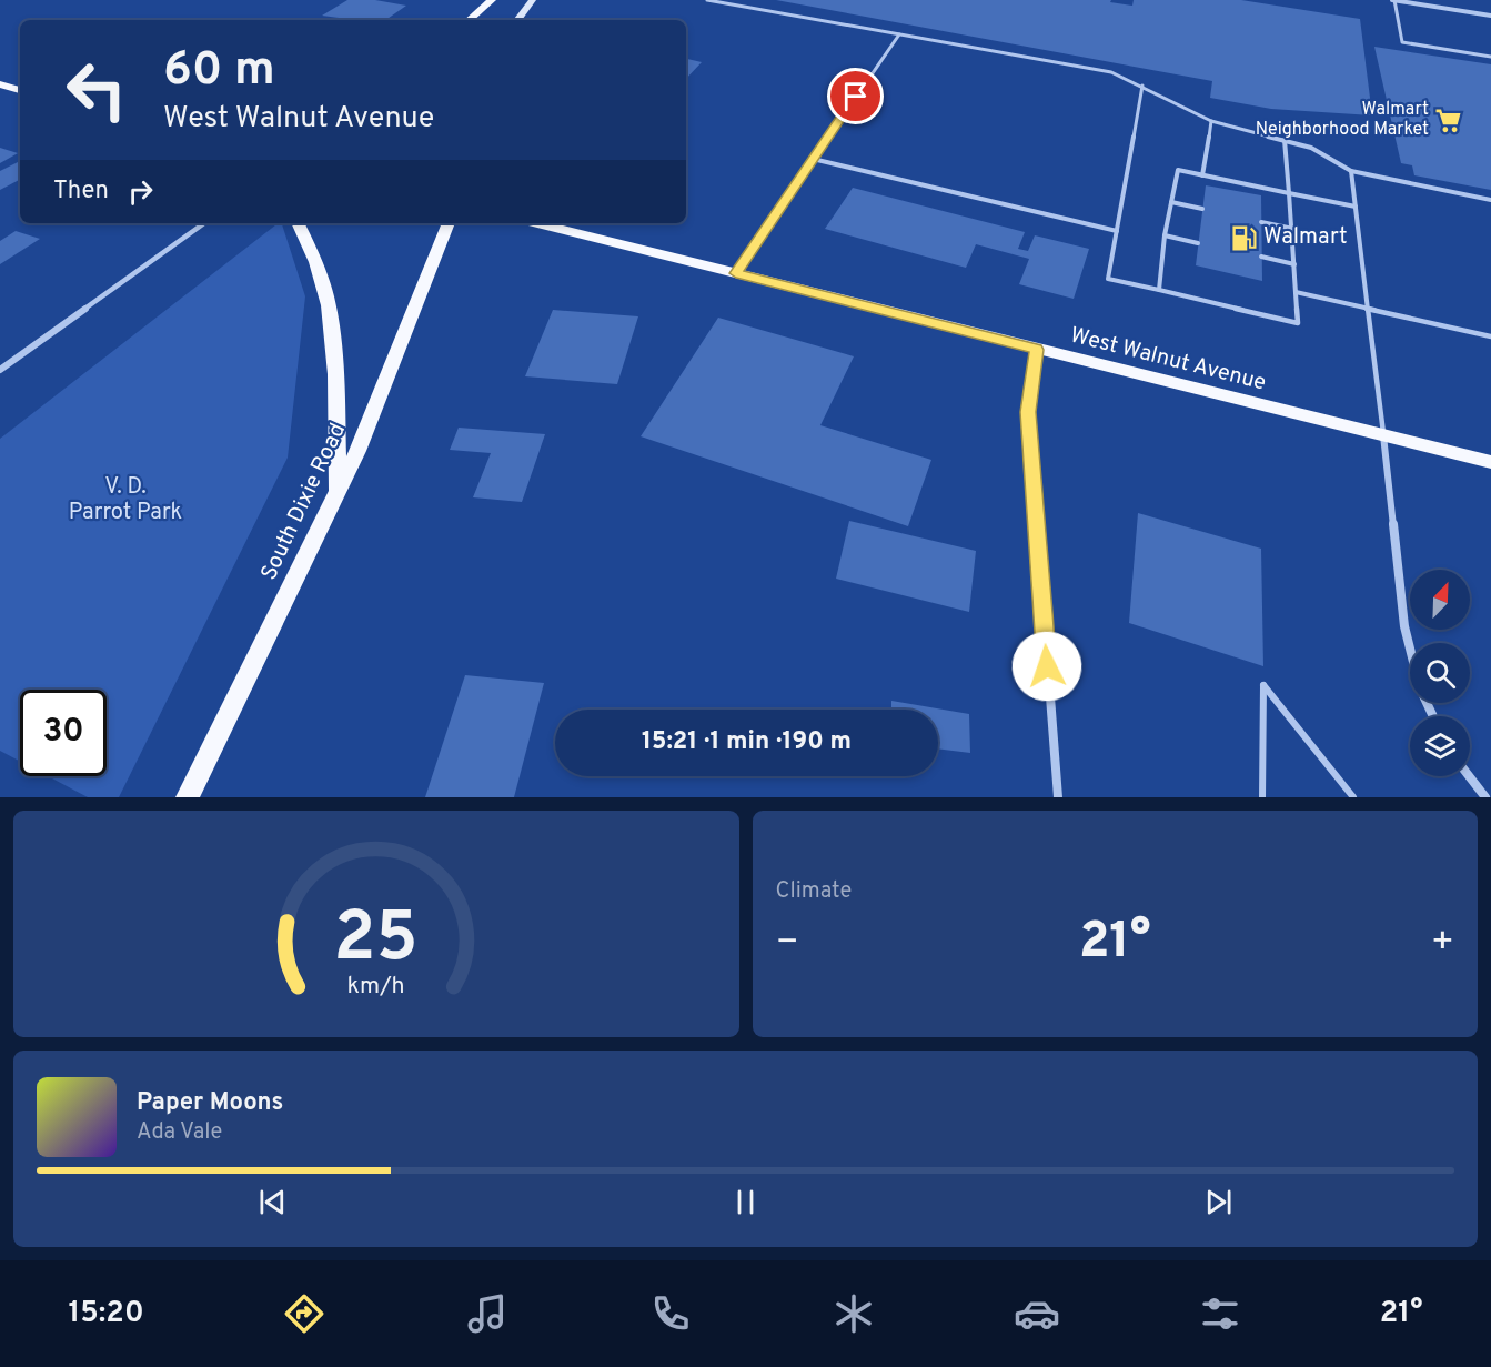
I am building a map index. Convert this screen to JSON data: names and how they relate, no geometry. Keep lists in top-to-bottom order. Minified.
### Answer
{"streets":{"main road":["West Walnut Avenue","South Dixie Road"]},"parks":["V. D. Parrot Park"],"places":{"supermarket":["Walmart Neighborhood Market"],"fuel station":["Walmart"]},"north":"top right","page":{"turn":["60 m","West Walnut Avenue"],"then":"Then","limit":"30","trip":"15:21 · 1 min · 190 m","tile":"Climate","heat":["−","21°","+"],"song":["Paper Moons","Ada Vale"],"tabs":["15:20","21°"],"gauge":["25","km/h"]}}
